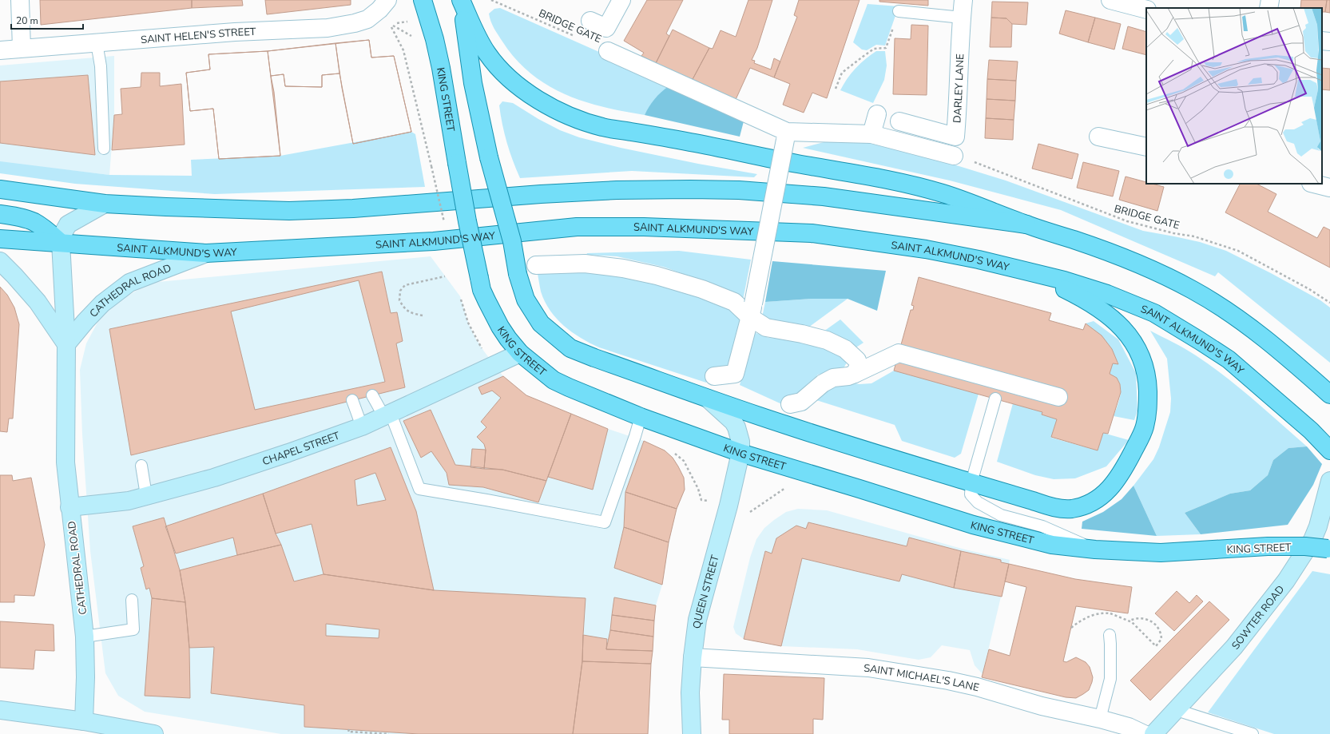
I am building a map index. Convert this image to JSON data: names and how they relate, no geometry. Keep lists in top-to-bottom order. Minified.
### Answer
{"streets":{"main road":["KING STREET","SAINT ALKMUND'S WAY"],"street":["SAINT HELEN'S STREET","DARLEY LANE","CATHEDRAL ROAD","CHAPEL STREET","QUEEN STREET","SOWTER ROAD","SAINT MICHAEL'S LANE"],"path":["BRIDGE GATE"]},"crossings":[["KING STREET","CHAPEL STREET"],["KING STREET","QUEEN STREET"],["SAINT ALKMUND'S WAY","CATHEDRAL ROAD"],["CATHEDRAL ROAD","CHAPEL STREET"],["QUEEN STREET","SAINT MICHAEL'S LANE"]],"scale_bar":"20 m"}
